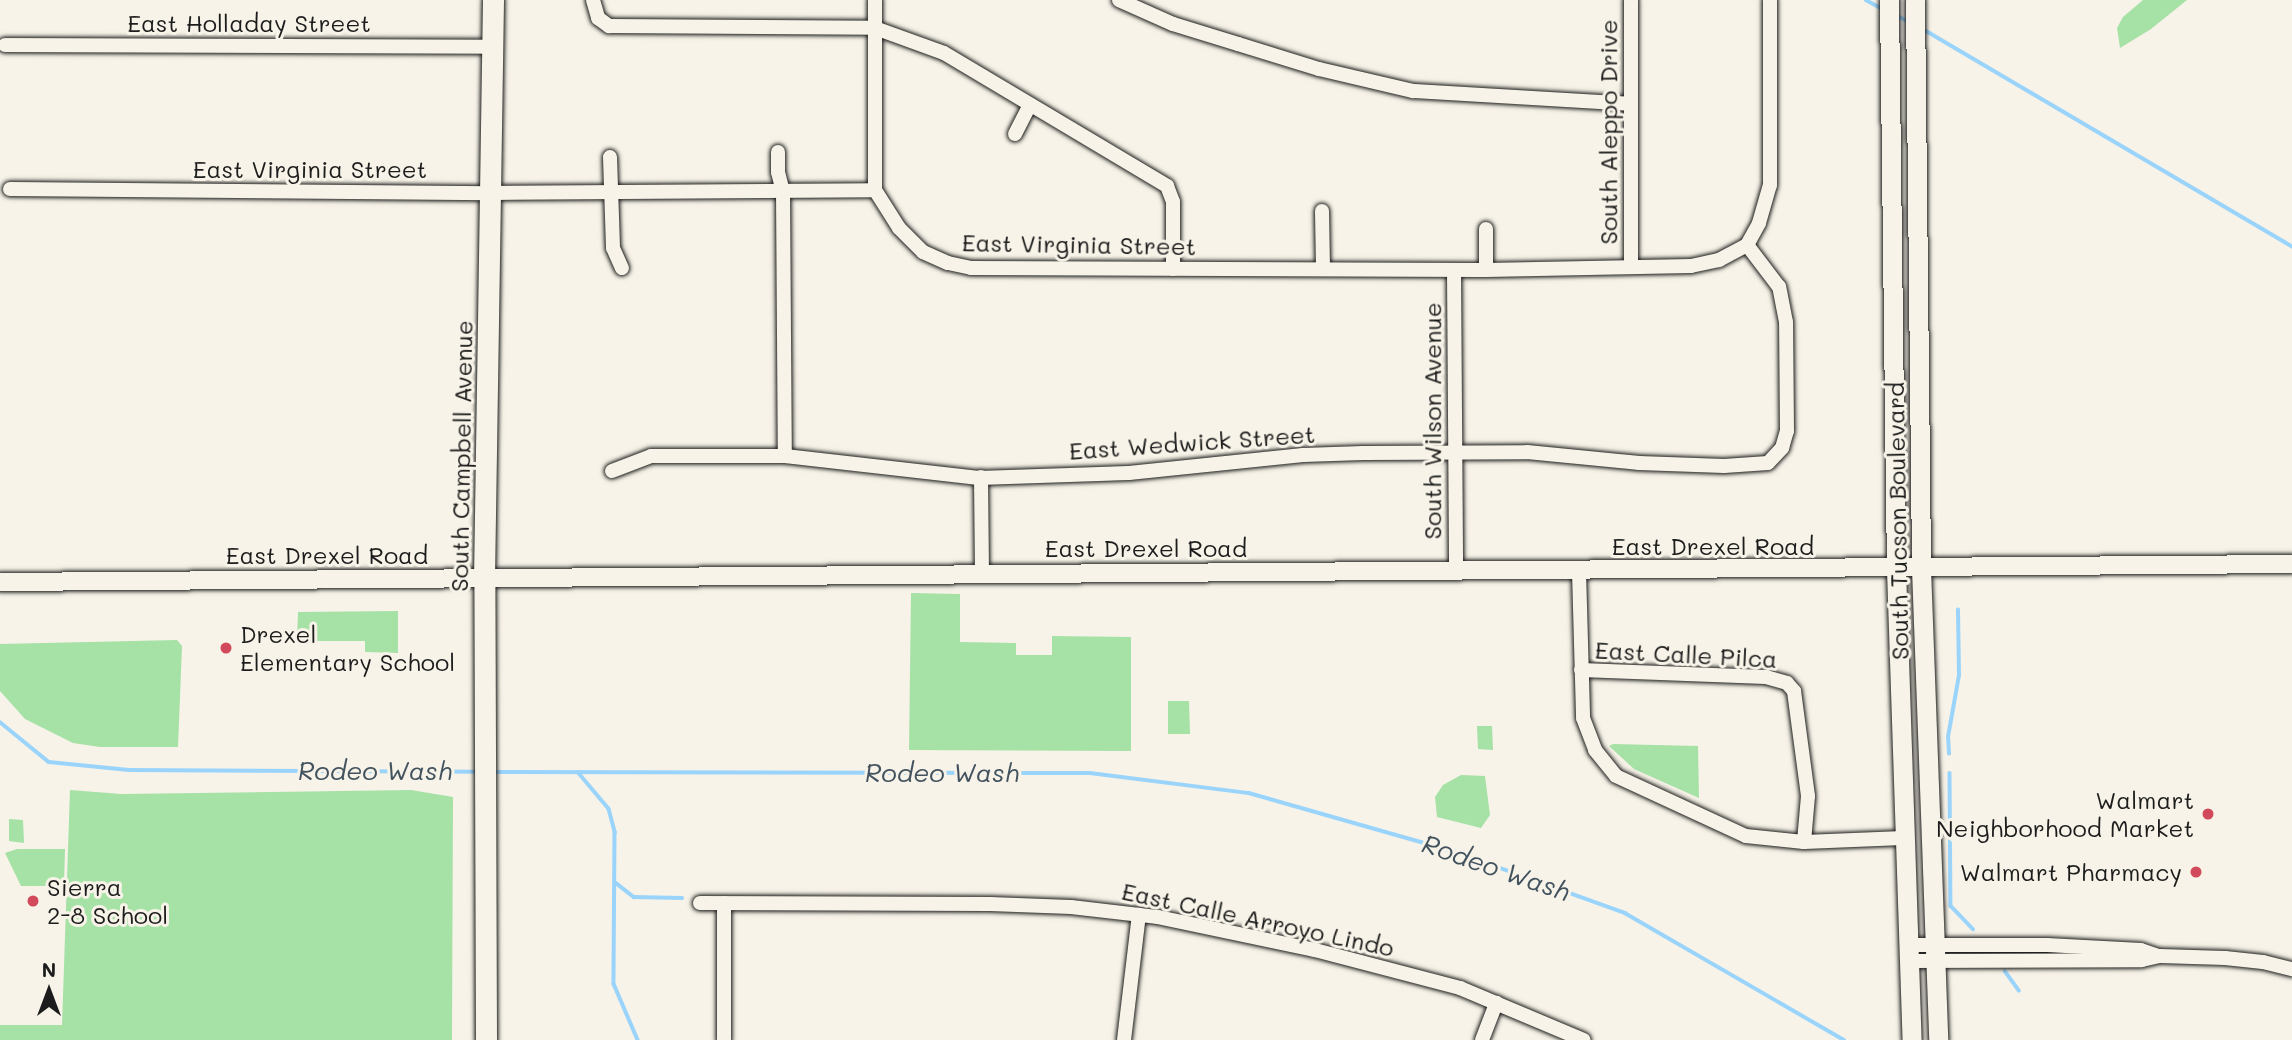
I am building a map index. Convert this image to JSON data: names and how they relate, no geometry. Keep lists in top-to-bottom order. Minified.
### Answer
{"streets":{"main road":["South Campbell Avenue","South Tucson Boulevard"],"street":["East Holladay Street","South Aleppo Drive","East Virginia Street","South Wilson Avenue","East Wedwick Street","East Drexel Road","East Calle Pilca","East Calle Arroyo Lindo"]},"crossings":[["East Holladay Street","South Campbell Avenue"],["South Aleppo Drive","East Virginia Street"],["East Virginia Street","South Wilson Avenue"],["East Virginia Street","East Wedwick Street"],["East Virginia Street","South Campbell Avenue"],["South Wilson Avenue","East Wedwick Street"],["South Wilson Avenue","East Drexel Road"],["South Campbell Avenue","East Drexel Road"],["South Tucson Boulevard","East Drexel Road"]],"water":["Rodeo Wash"],"places":["Drexel Elementary School","Walmart Neighborhood Market","Walmart Pharmacy","Sierra 2-8 School"],"north":"top"}
